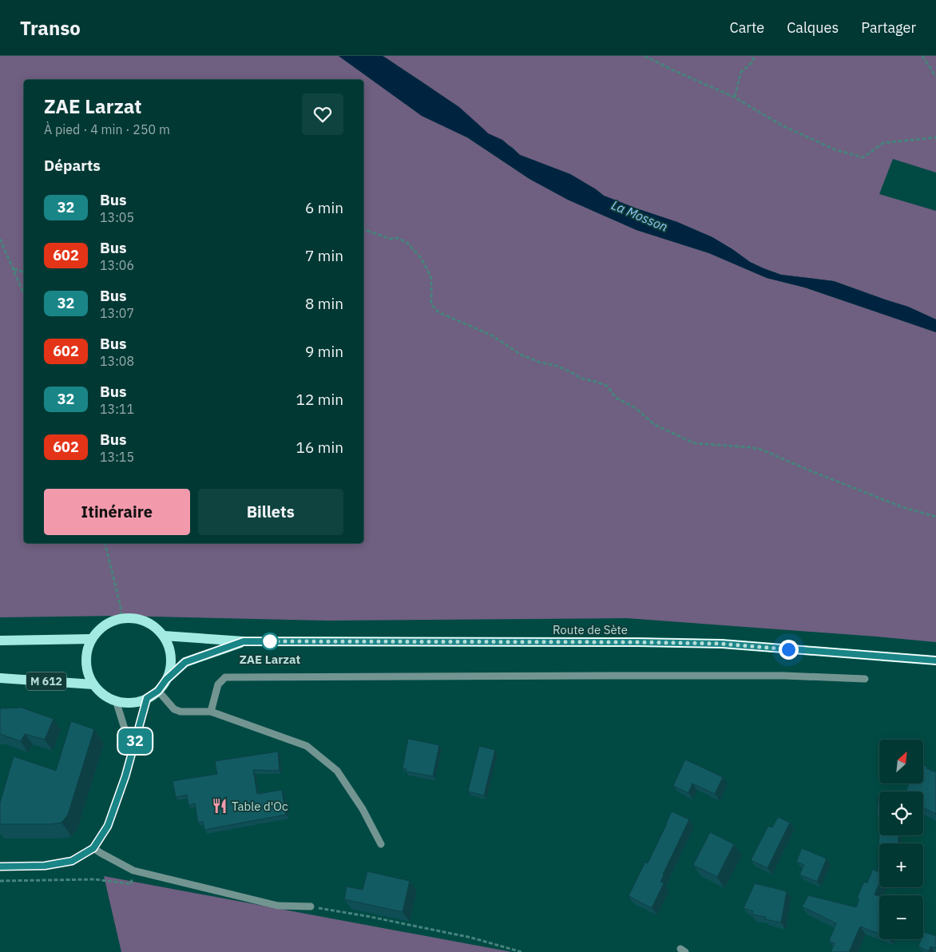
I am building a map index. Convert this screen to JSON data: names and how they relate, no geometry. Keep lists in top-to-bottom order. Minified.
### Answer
{"streets":{"main road":["Route de Sète","M 612"]},"crossings":[["Route de Sète","M 612"]],"water":["La Mosson"],"places":{"other":["ZAE Larzat"],"restaurant":["Table d'Oc"]},"lines":["bus line 32"],"north":"top right","page":{"header":"Transo","nav":["Carte","Calques","Partager"],"on_map":"32","heading":[["ZAE Larzat","À pied · 4 min · 250 m"],"Départs"],"list":[{"mark":"32","name":"Bus","note":"13:05","value":"6 min"},{"mark":"602","name":"Bus","note":"13:06","value":"7 min"},{"mark":"32","name":"Bus","note":"13:07","value":"8 min"},{"mark":"602","name":"Bus","note":"13:08","value":"9 min"},{"mark":"32","name":"Bus","note":"13:11","value":"12 min"},{"mark":"602","name":"Bus","note":"13:15","value":"16 min"}],"buttons":["Itinéraire","Billets"],"map_buttons":["+","−"]}}
